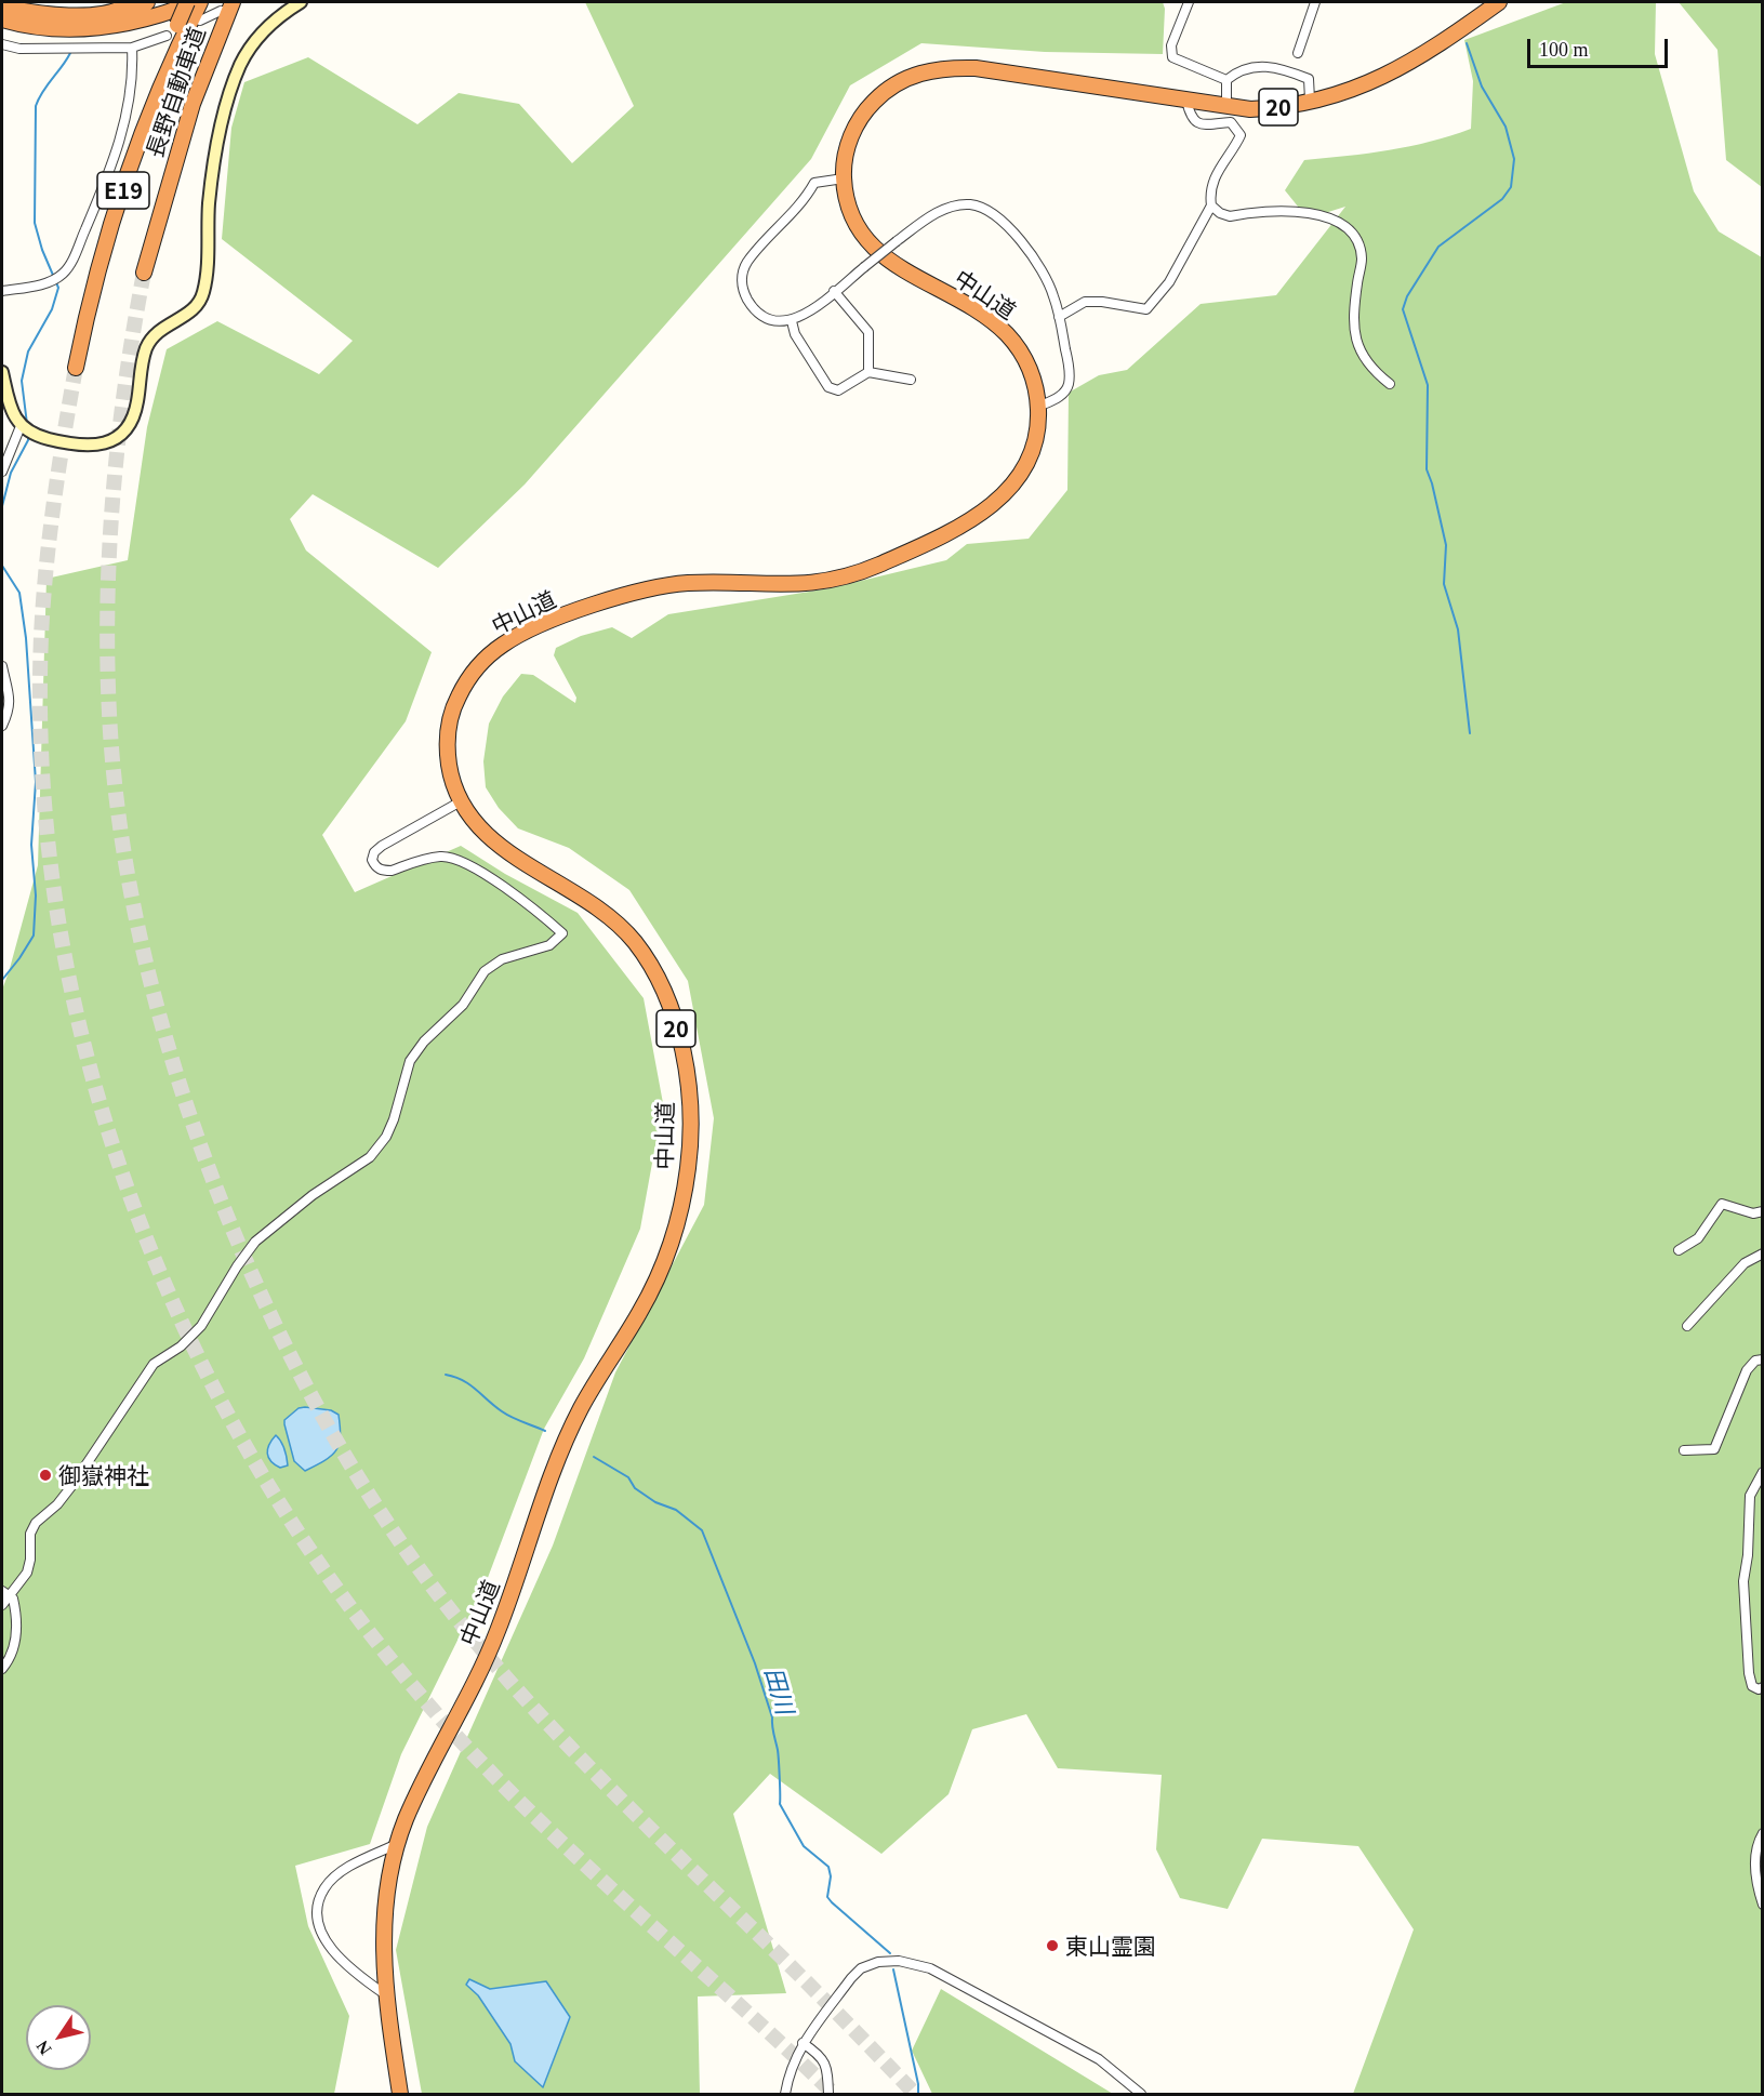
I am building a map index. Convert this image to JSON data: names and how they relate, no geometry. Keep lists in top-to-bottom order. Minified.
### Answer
{"streets":{"highway":["長野自動車道","20","E19","中山道"]},"water":["田川"],"places":["御嶽神社","東山霊園"],"scale_bar":"100 m","north":"bottom left"}
